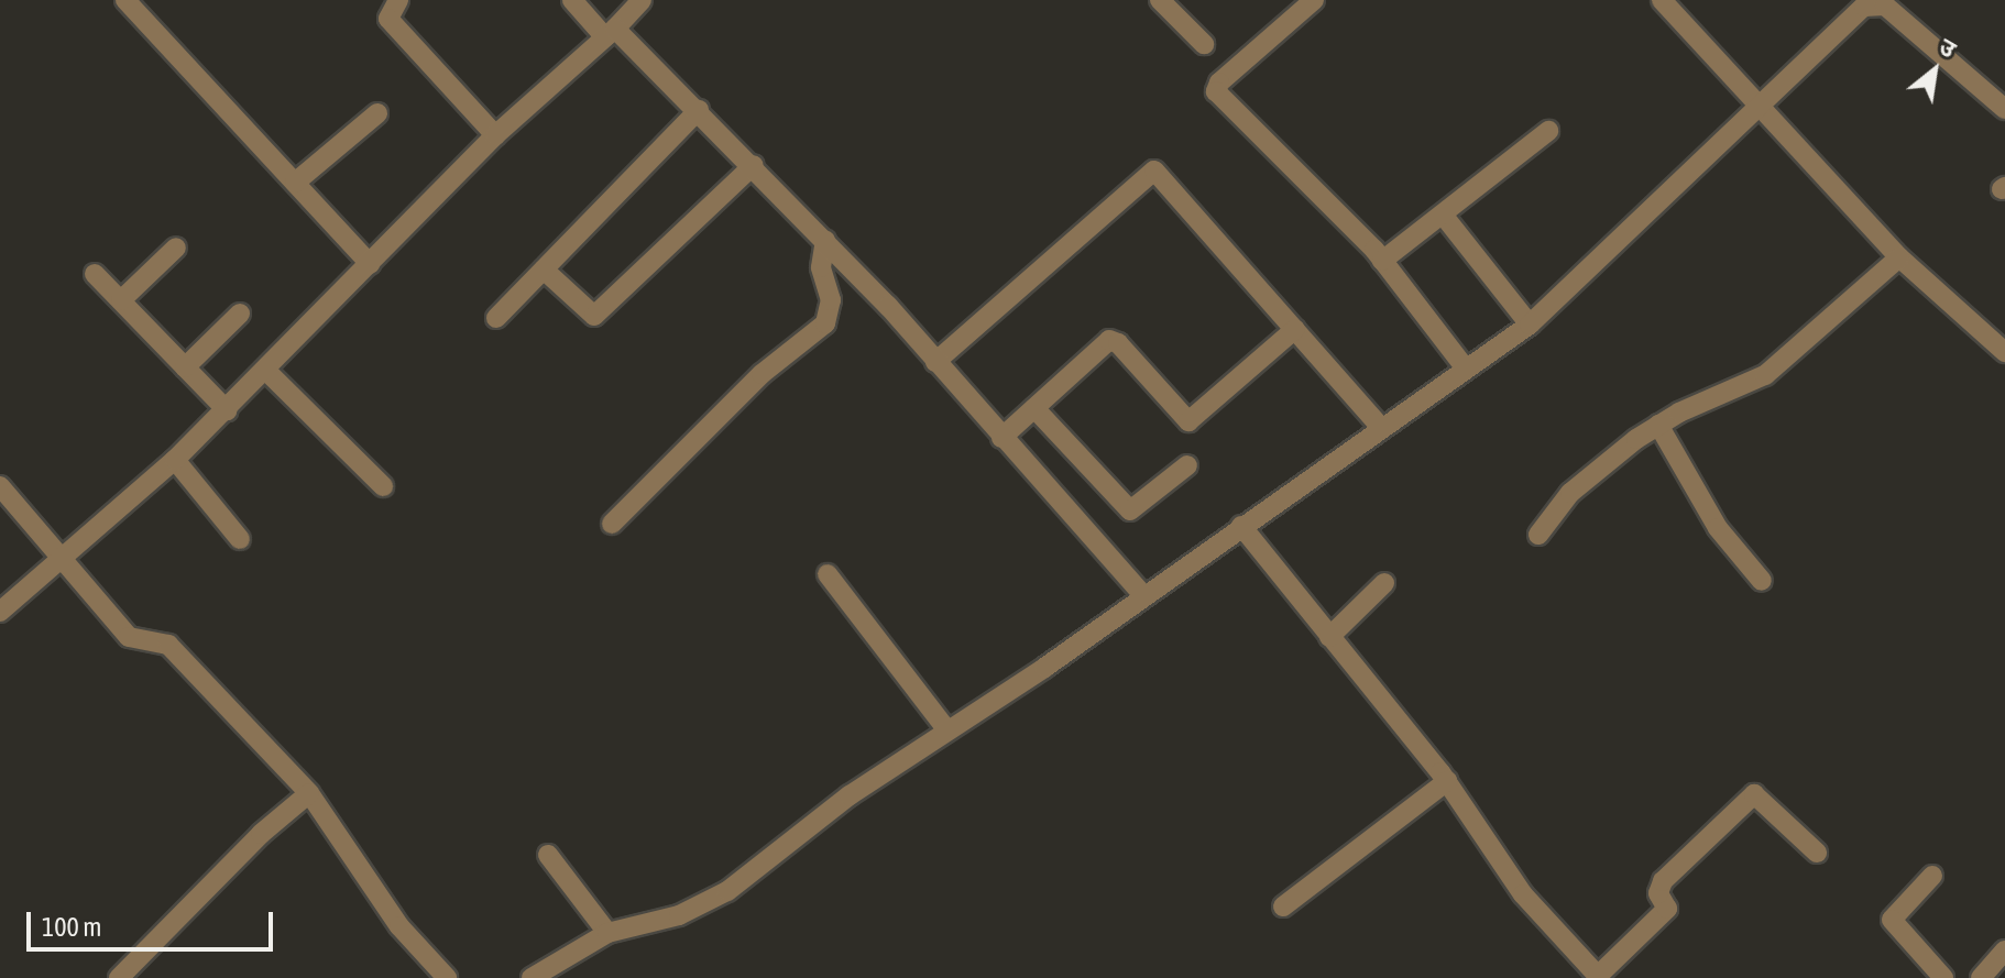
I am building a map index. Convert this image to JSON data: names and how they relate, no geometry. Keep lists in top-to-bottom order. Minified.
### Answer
{"scale_bar":"100 m","north":"top right"}
